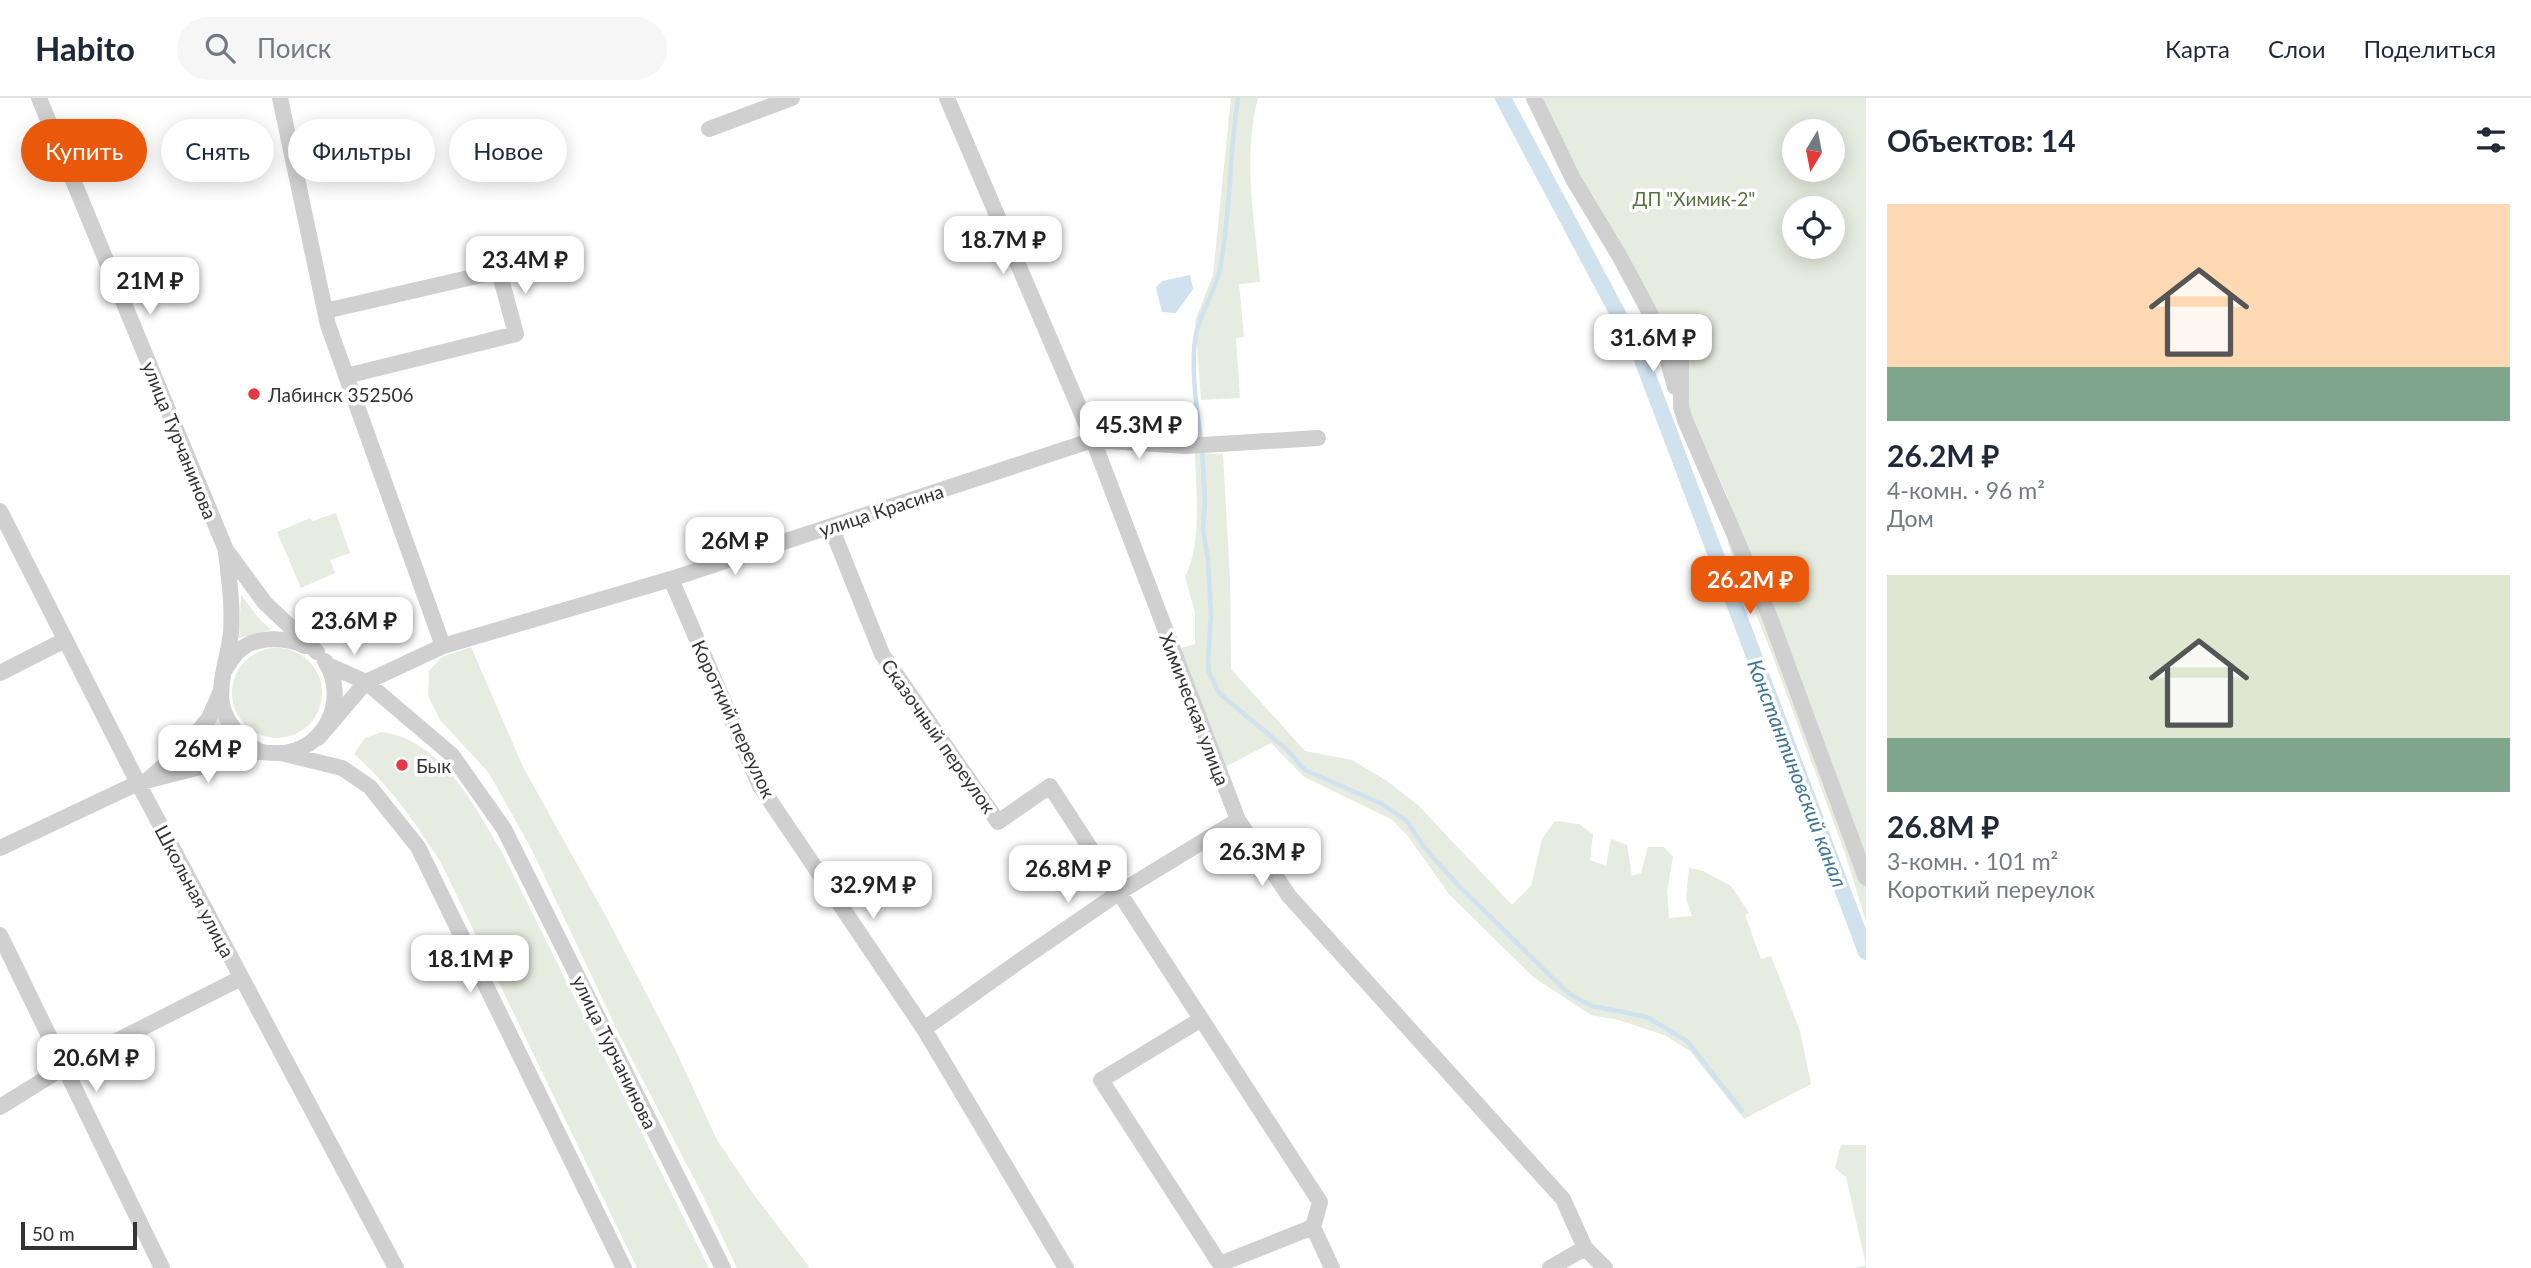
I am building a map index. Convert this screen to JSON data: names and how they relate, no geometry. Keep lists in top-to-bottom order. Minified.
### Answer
{"streets":{"street":["улица Турчанинова","улица Красина","Химическая улица","Короткий переулок","Сказочный переулок","Школьная улица"]},"crossings":[["улица Турчанинова","улица Красина"],["улица Красина","Химическая улица"],["улица Красина","Короткий переулок"],["улица Красина","Сказочный переулок"]],"water":["Константиновский канал"],"parks":["ДП \"Химик-2\""],"places":["Лабинск 352506","Бык"],"scale_bar":"50 m","north":"bottom","page":{"header":"Habito","search":"Поиск","nav":["Карта","Слои","Поделиться"],"heading":"Объектов: 14","chip":["Купить","Снять","Фильтры","Новое"],"list":[{"name":"26.2M ₽","note":"4-комн. · 96 m² · Дом"},{"name":"26.8M ₽","note":"3-комн. · 101 m² · Короткий переулок"}],"price":["18.7M ₽","23.4M ₽","21M ₽","31.6M ₽","45.3M ₽","26M ₽","26.2M ₽","23.6M ₽","26M ₽","26.3M ₽","26.8M ₽","32.9M ₽","18.1M ₽","20.6M ₽"],"scale":"50 m"}}
